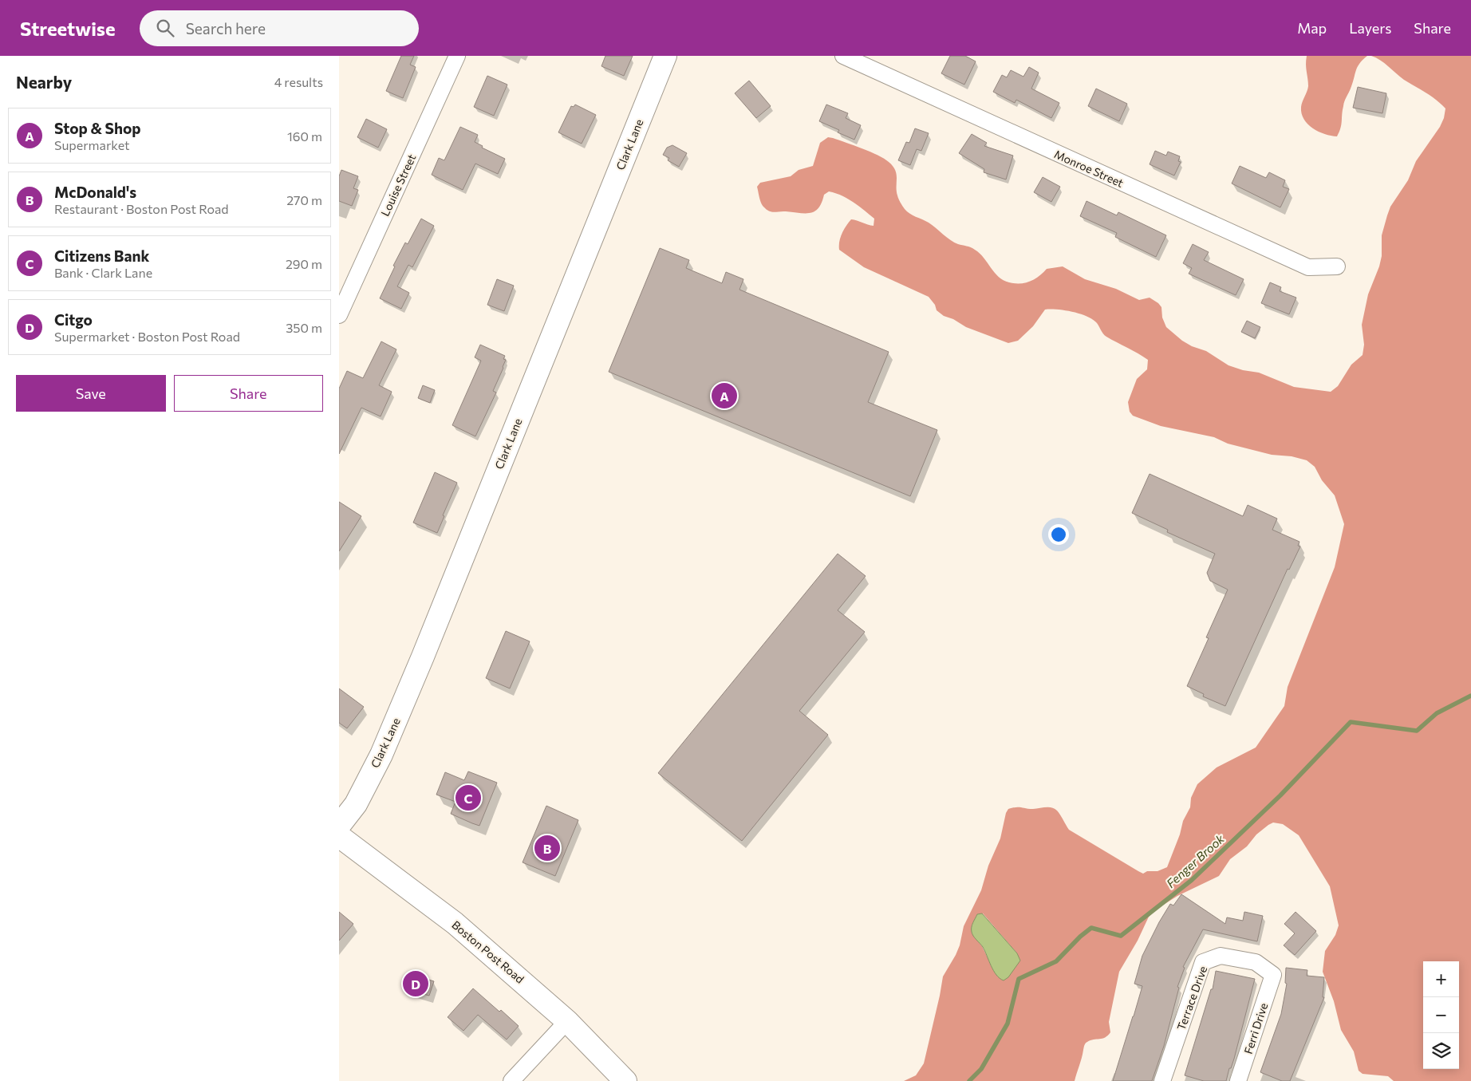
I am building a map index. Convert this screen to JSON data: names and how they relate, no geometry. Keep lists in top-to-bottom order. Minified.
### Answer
{"streets":{"main road":["Clark Lane","Boston Post Road"],"street":["Monroe Street","Louise Street","Terrace Drive","Ferri Drive"]},"crossings":[["Terrace Drive","Ferri Drive"]],"water":["Fenger Brook"],"page":{"header":"Streetwise","search":"Search here","nav":["Map","Layers","Share"],"heading":["Nearby","4 results"],"list":[{"mark":"A","name":"Stop & Shop","note":"Supermarket","value":"160 m"},{"mark":"B","name":"McDonald's","note":"Restaurant · Boston Post Road","value":"270 m"},{"mark":"C","name":"Citizens Bank","note":"Bank · Clark Lane","value":"290 m"},{"mark":"D","name":"Citgo","note":"Supermarket · Boston Post Road","value":"350 m"}],"buttons":["Save","Share"],"pins":["A","C","B","D"],"map_buttons":["+","−"]}}
